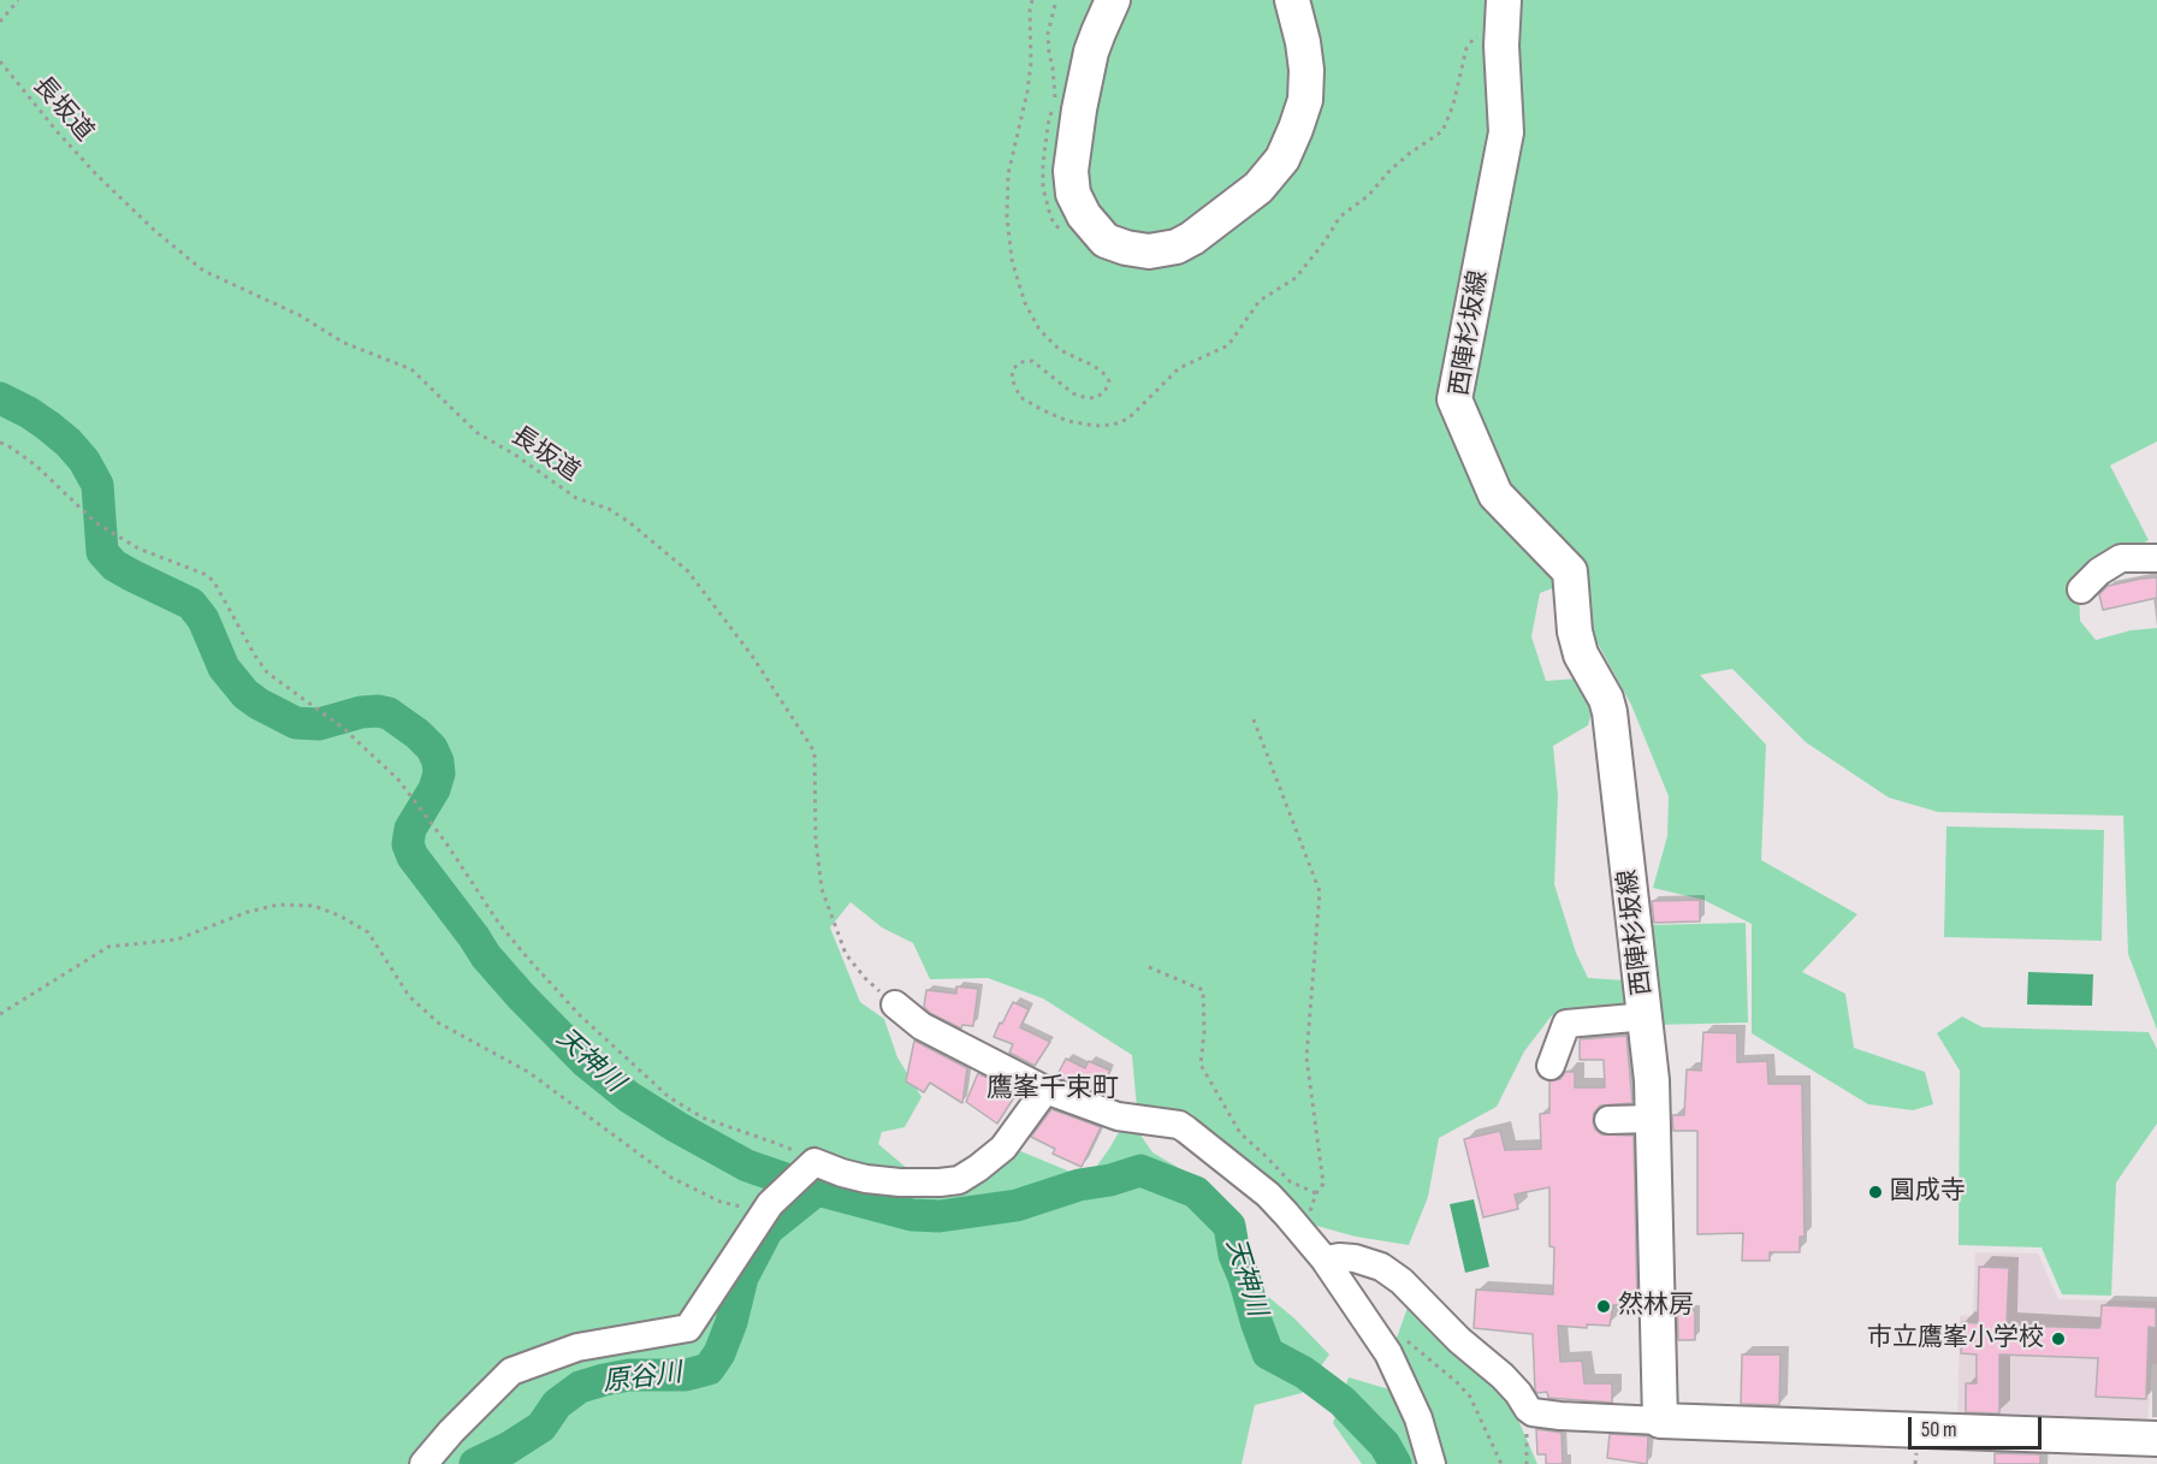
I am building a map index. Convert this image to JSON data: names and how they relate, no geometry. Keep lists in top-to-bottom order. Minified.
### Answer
{"streets":{"main road":["西陣杉坂線"],"path":["長坂道"]},"districts":["鷹峯千束町"],"water":["天神川","原谷川"],"places":["圓成寺","然林房","市立鷹峯小学校"],"scale_bar":"50 m"}
